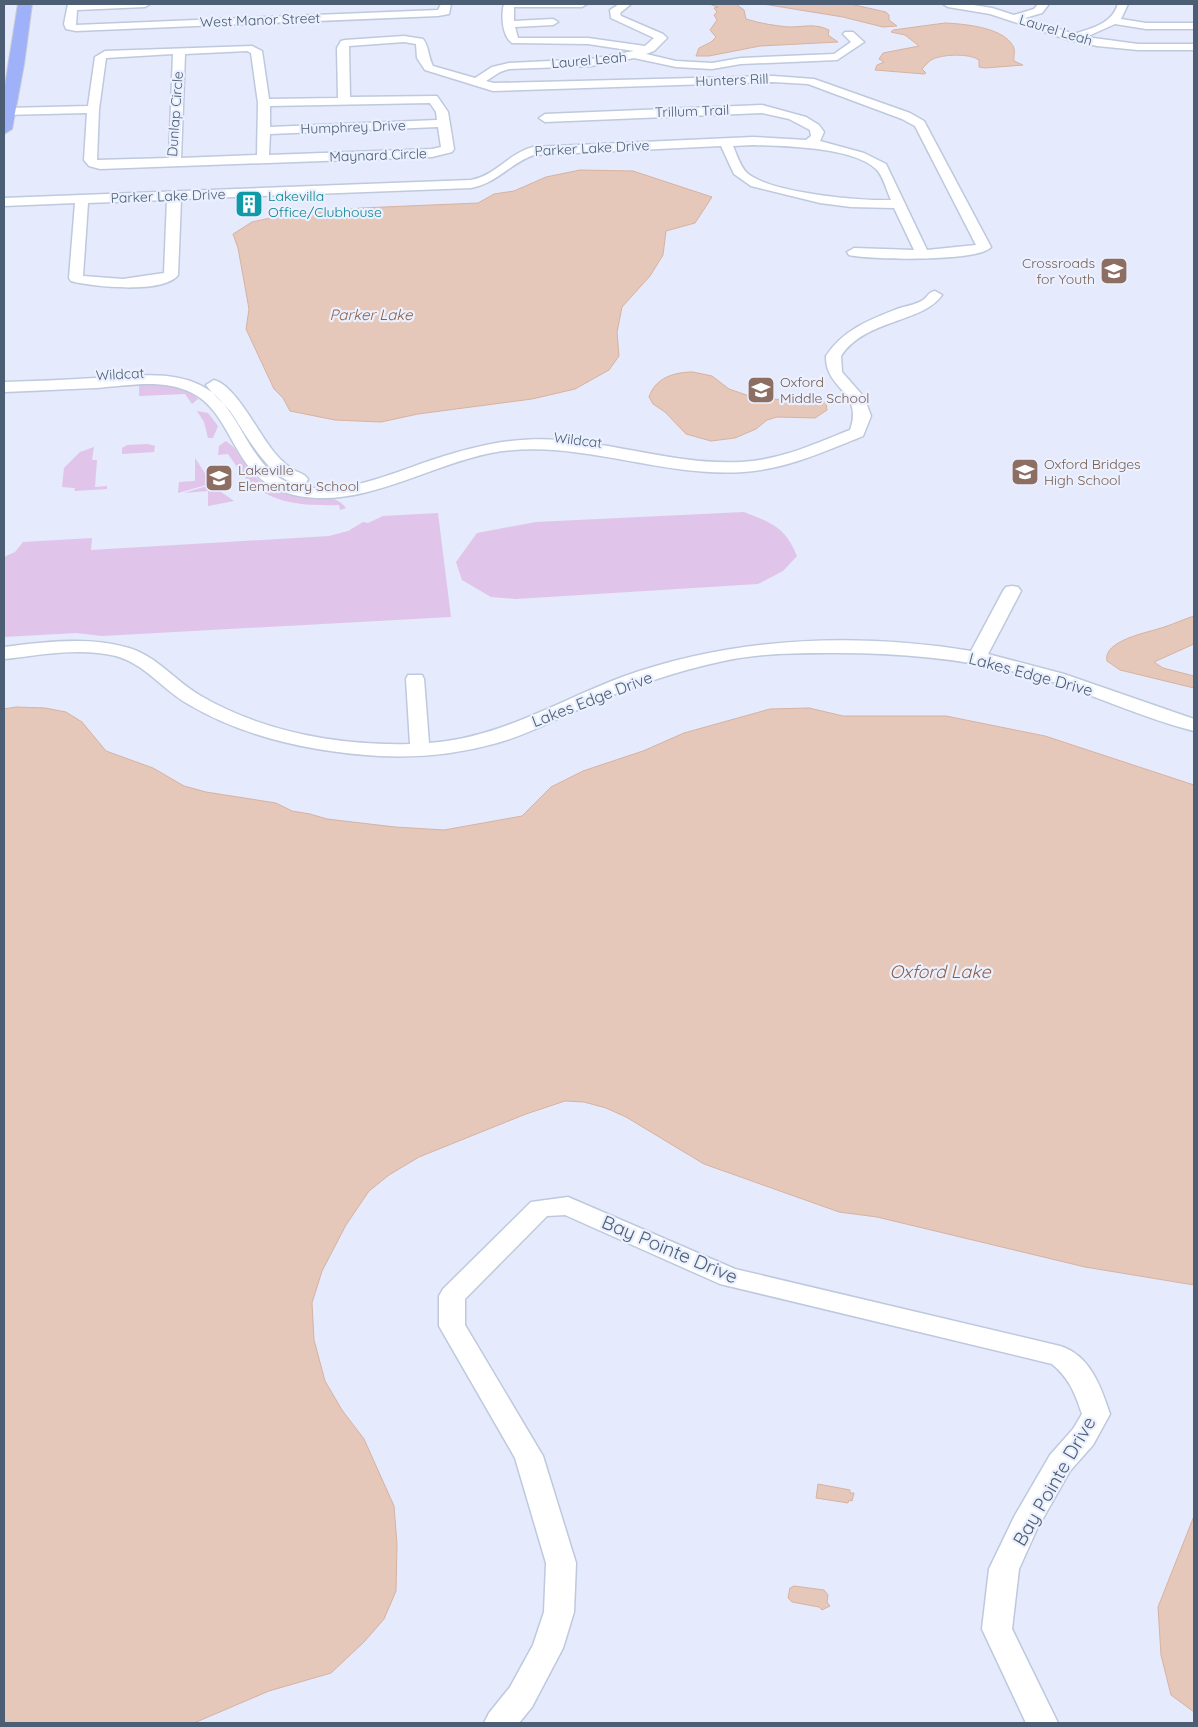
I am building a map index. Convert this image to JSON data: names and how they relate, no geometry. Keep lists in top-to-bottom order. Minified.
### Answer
{"streets":{"street":["West Manor Street","Laurel Leah","Hunters Rill","Trillum Trail","Dunlap Circle","Humphrey Drive","Parker Lake Drive","Maynard Circle","Wildcat","Lakes Edge Drive","Bay Pointe Drive"]},"crossings":[["Laurel Leah","Hunters Rill"],["Hunters Rill","Parker Lake Drive"],["Hunters Rill","Maynard Circle"],["Trillum Trail","Parker Lake Drive"],["Dunlap Circle","Maynard Circle"],["Humphrey Drive","Maynard Circle"]],"water":["Parker Lake","Oxford Lake"],"places":{"building":["Lakevilla Office/Clubhouse"],"school or university":["Crossroads for Youth","Oxford Middle School","Oxford Bridges High School","Lakeville Elementary School"]}}
